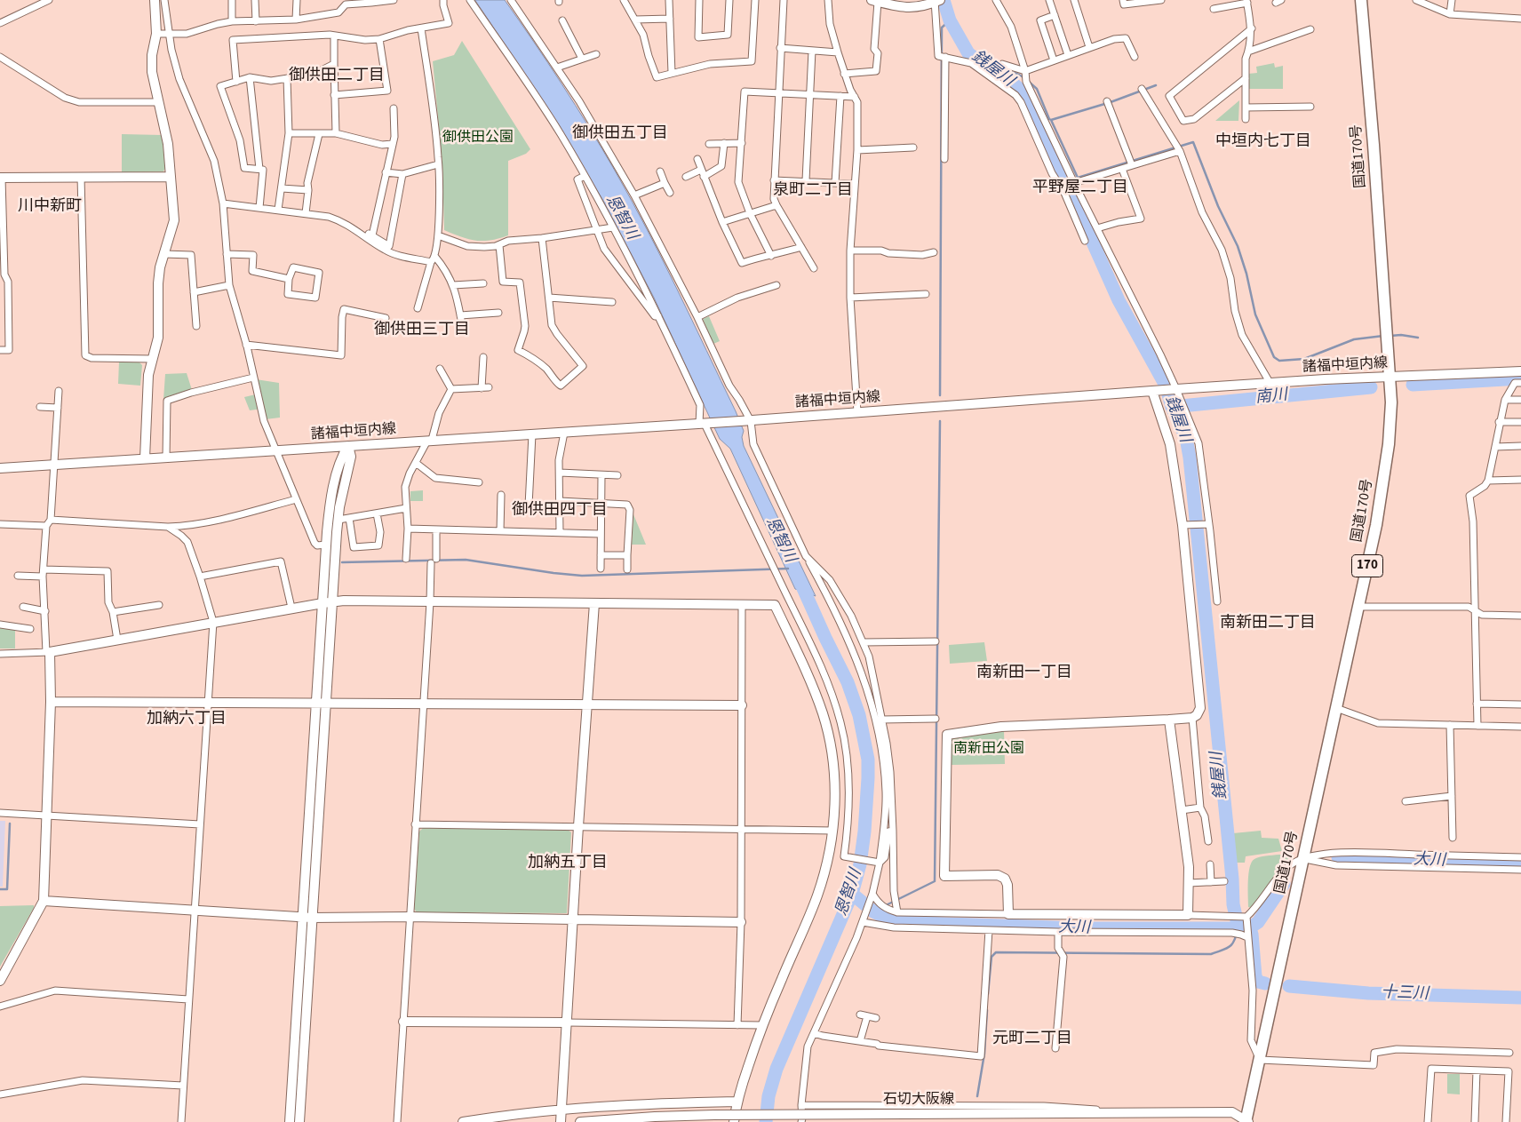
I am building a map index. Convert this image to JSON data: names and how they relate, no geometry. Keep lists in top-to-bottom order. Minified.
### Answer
{"streets":{"highway":["国道170号","170"],"street":["諸福中垣内線","石切大阪線"]},"crossings":[["国道170号","諸福中垣内線"],["国道170号","石切大阪線"]],"districts":["御供田二丁目","御供田五丁目","中垣内七丁目","平野屋二丁目","泉町二丁目","川中新町","御供田三丁目","御供田四丁目","南新田二丁目","南新田一丁目","加納六丁目","加納五丁目","元町二丁目"],"water":["銭屋川","恩智川","南川","大川","十三川"],"parks":["御供田公園","南新田公園"]}
